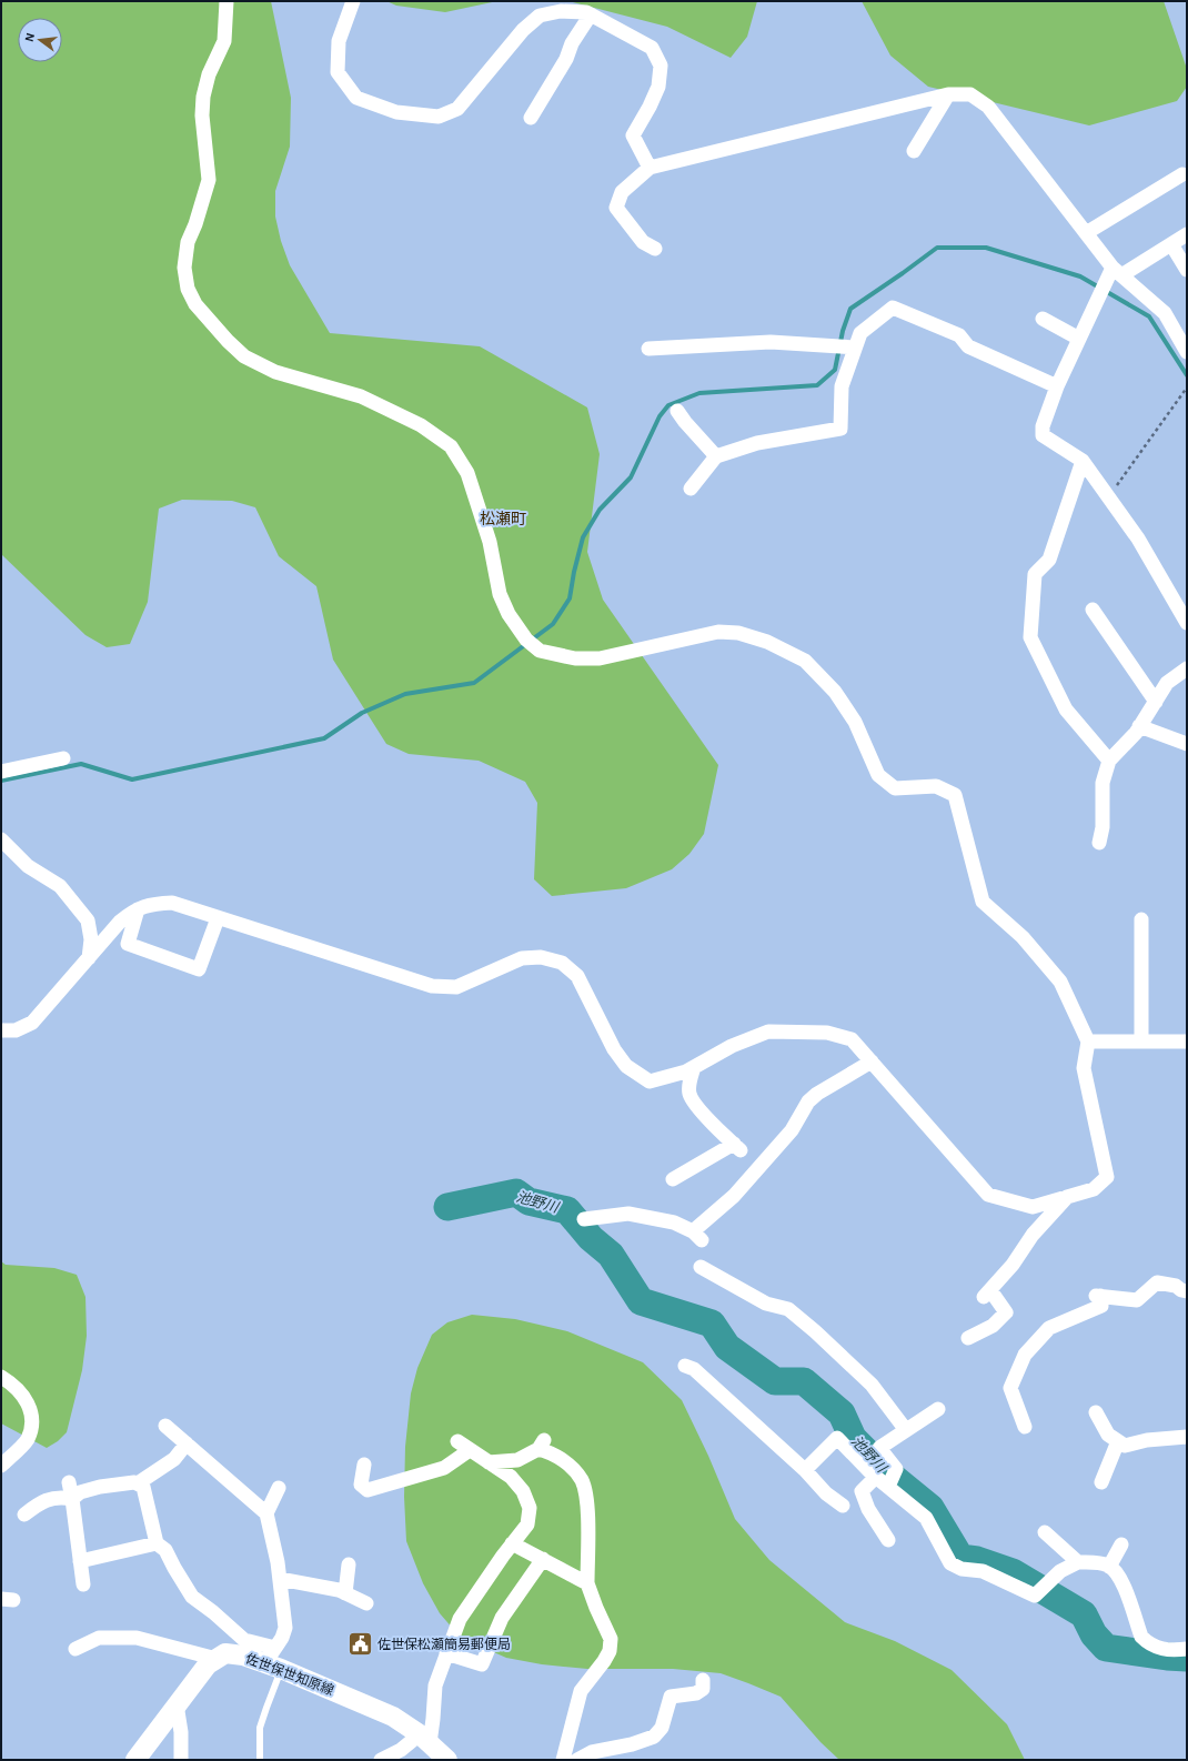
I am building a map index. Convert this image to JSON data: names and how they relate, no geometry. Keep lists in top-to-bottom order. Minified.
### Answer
{"streets":{"main road":["佐世保世知原線"]},"districts":["松瀬町"],"water":["池野川"],"places":{"public building":["佐世保松瀬簡易郵便局"]},"north":"left"}
